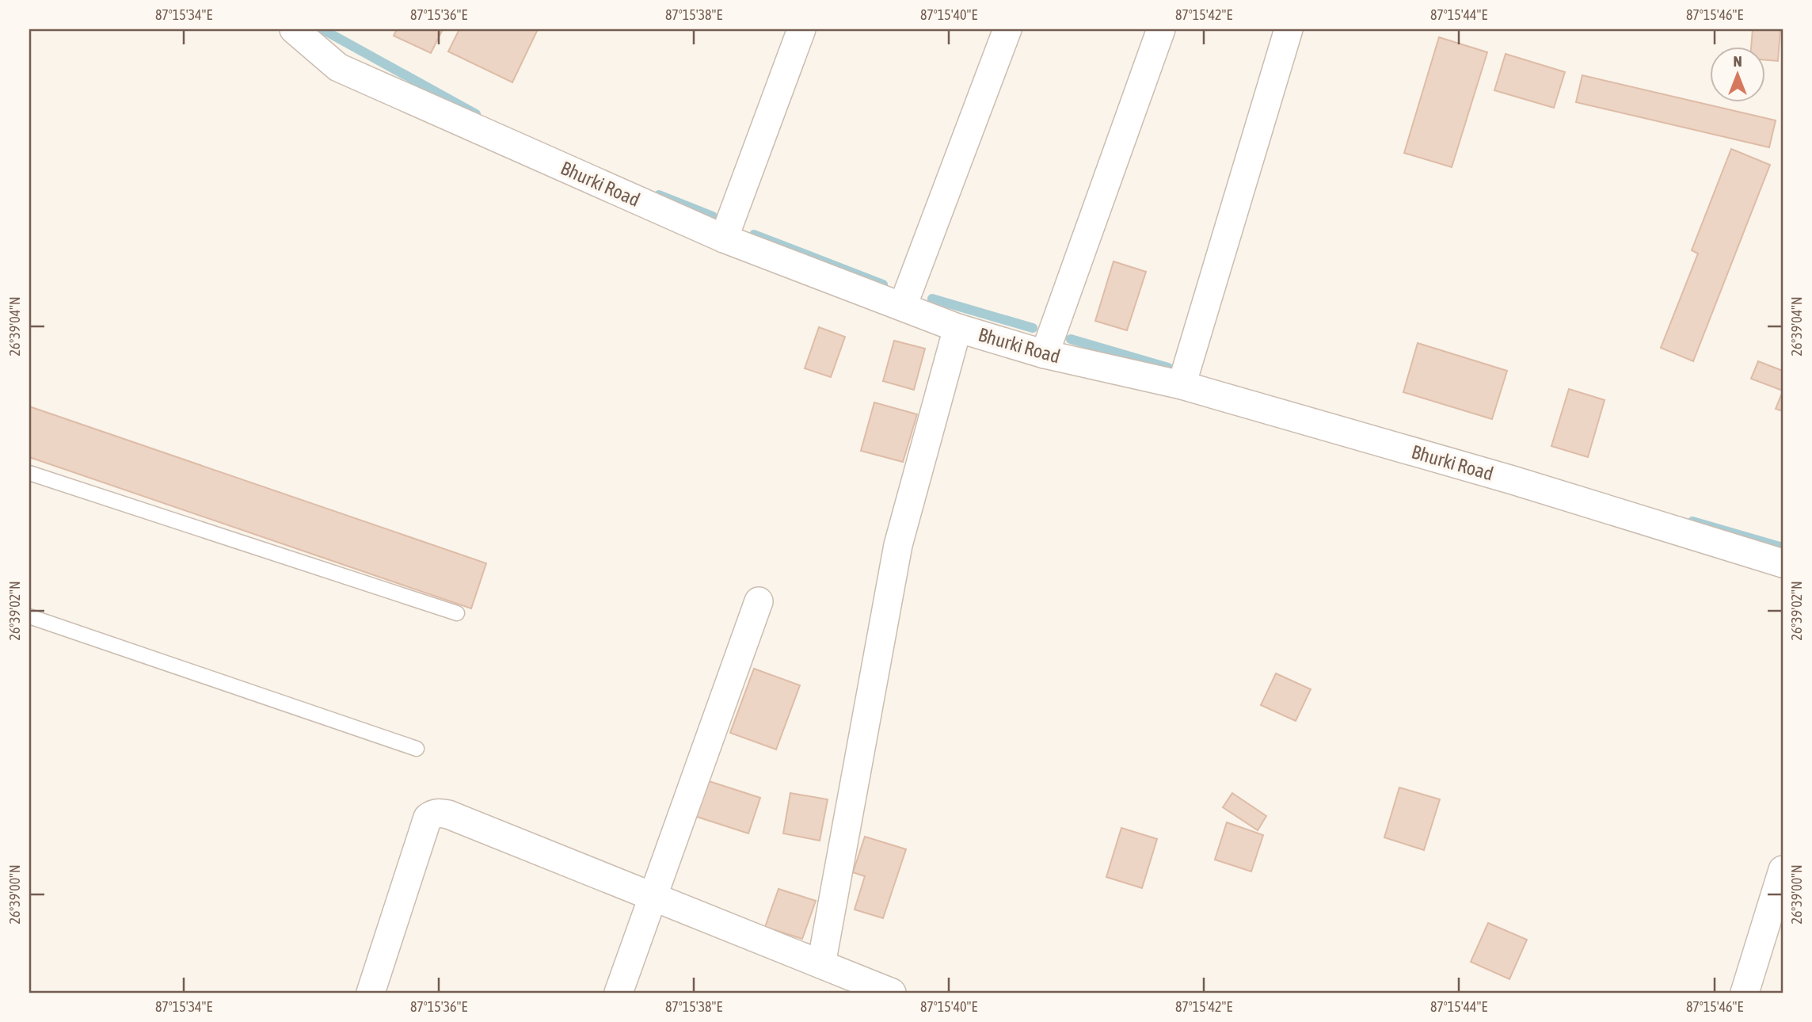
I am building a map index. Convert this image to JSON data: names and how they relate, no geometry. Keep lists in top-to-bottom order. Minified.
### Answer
{"streets":{"street":["Bhurki Road"]},"north":"top","coordinates":["87°15'34\"E","87°15'36\"E","87°15'38\"E","87°15'40\"E","87°15'42\"E","87°15'44\"E","87°15'46\"E","26°39'04\"N","26°39'02\"N","26°39'00\"N"]}
